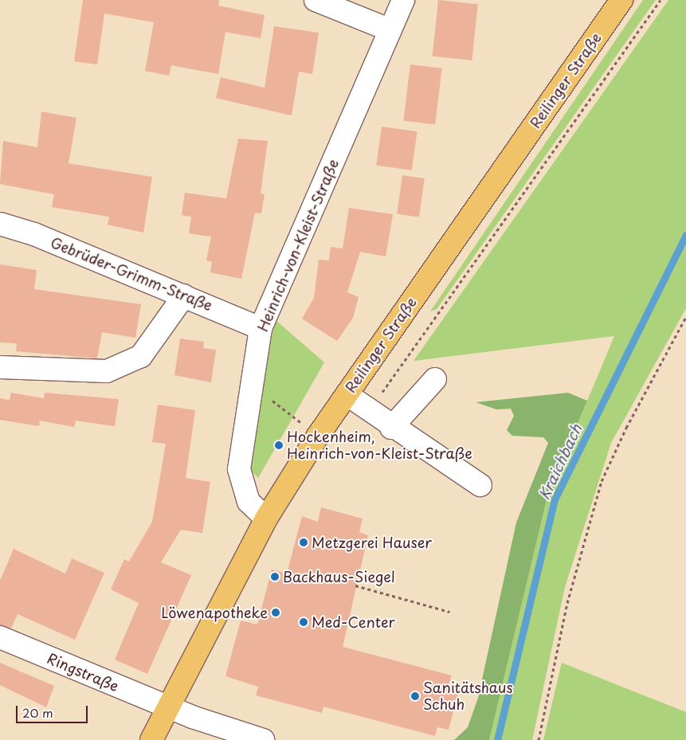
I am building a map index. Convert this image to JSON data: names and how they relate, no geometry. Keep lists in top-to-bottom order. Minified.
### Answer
{"streets":{"main road":["Reilinger Straße"],"street":["Heinrich-von-Kleist-Straße","Gebrüder-Grimm-Straße","Ringstraße"]},"crossings":[["Reilinger Straße","Heinrich-von-Kleist-Straße"],["Reilinger Straße","Ringstraße"],["Heinrich-von-Kleist-Straße","Gebrüder-Grimm-Straße"]],"water":["Kraichbach"],"places":["Hockenheim, Heinrich-von-Kleist-Straße","Metzgerei Hauser","Backhaus-Siegel","Löwenapotheke","Med-Center","Sanitätshaus Schuh"],"scale_bar":"20 m"}
